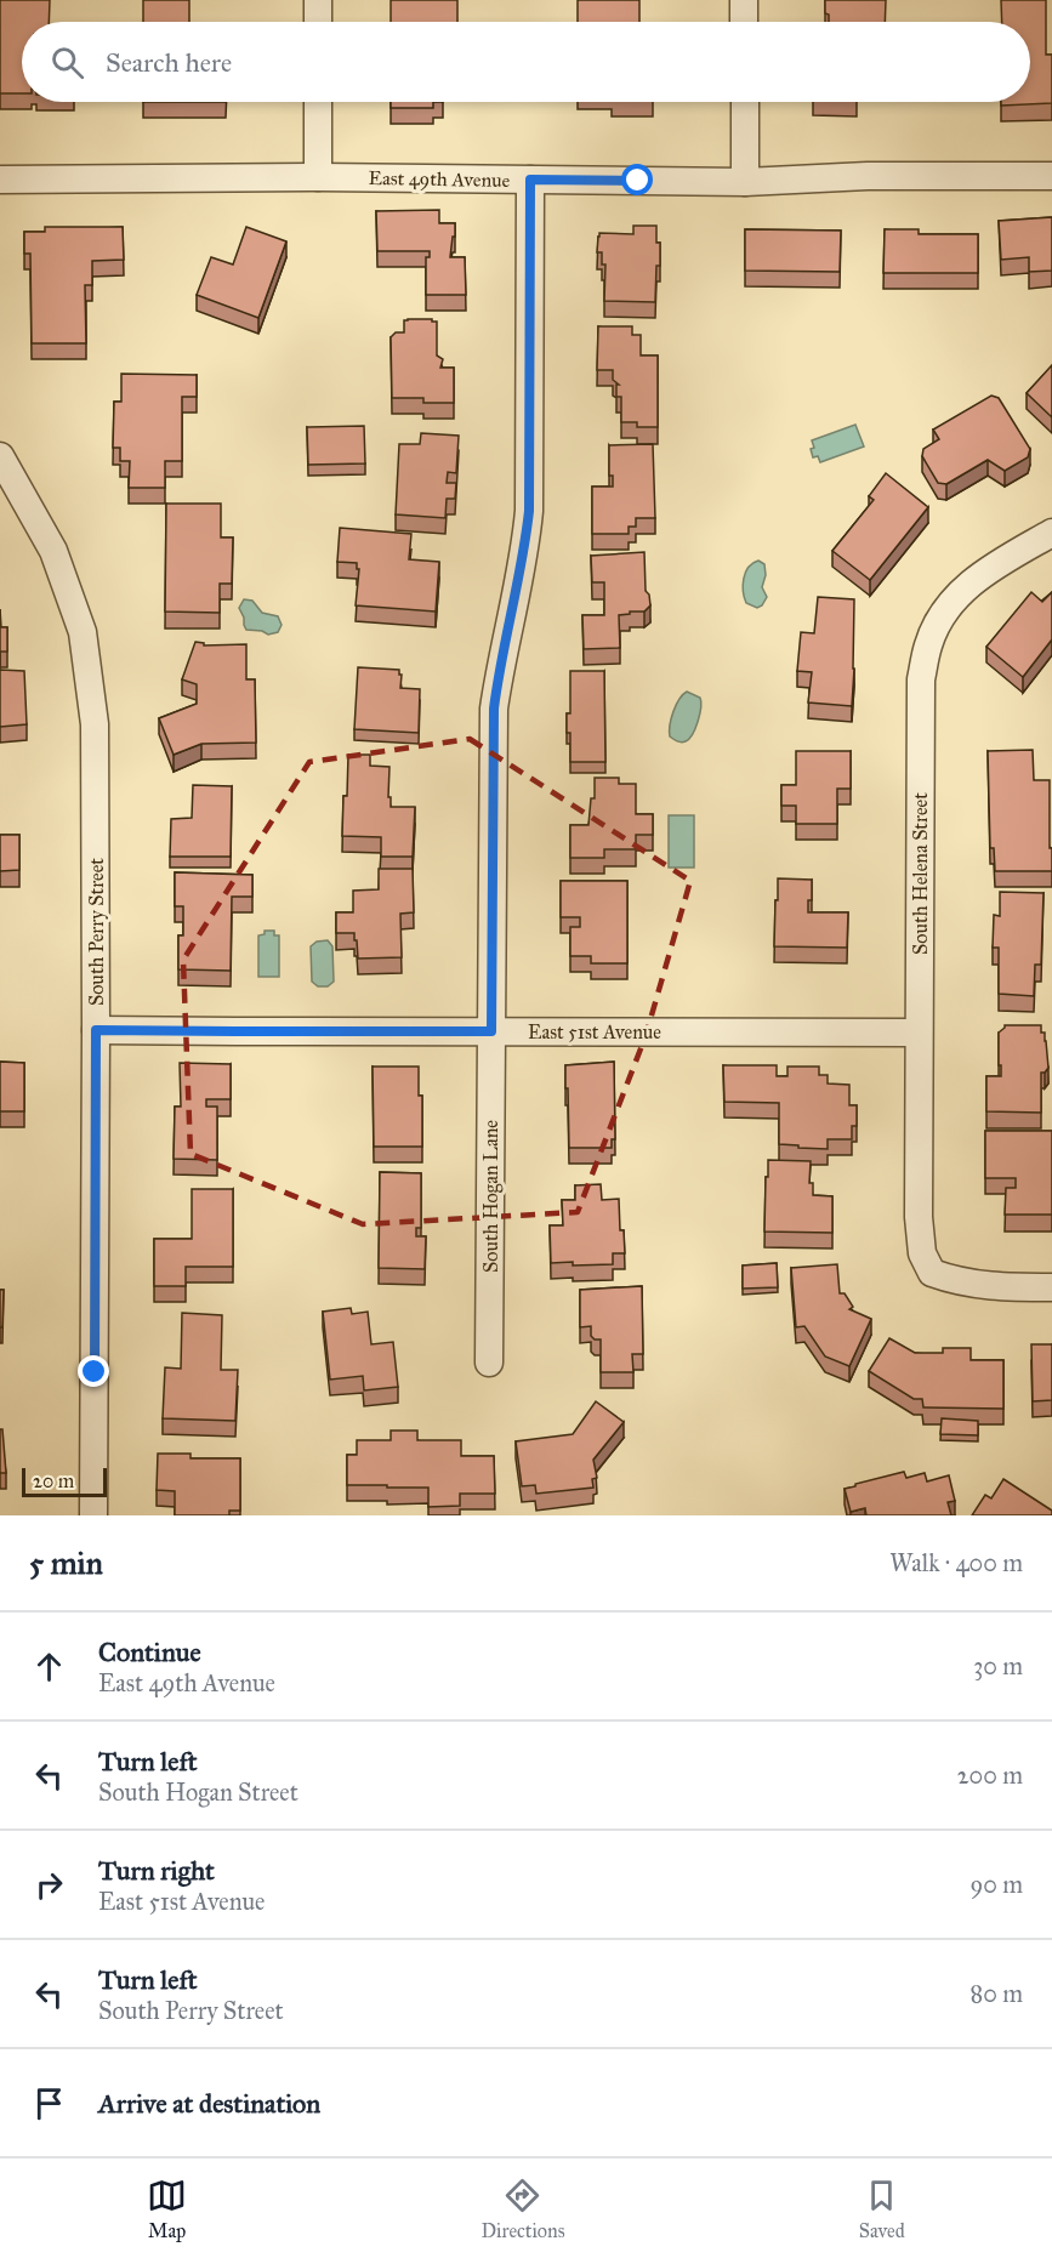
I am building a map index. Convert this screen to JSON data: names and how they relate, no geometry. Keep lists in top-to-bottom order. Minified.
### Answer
{"streets":{"street":["East 49th Avenue","South Helena Street","South Perry Street","East 51st Avenue","South Hogan Lane"]},"crossings":[["East 49th Avenue","South Hogan Lane"],["South Helena Street","East 51st Avenue"],["South Perry Street","East 51st Avenue"],["East 51st Avenue","South Hogan Lane"]],"scale_bar":"20 m","page":{"search":"Search here","scale":"20 m","heading":["5 min","Walk · 400 m"],"list":[["Continue","East 49th Avenue","30 m"],["Turn left","South Hogan Street","200 m"],["Turn right","East 51st Avenue","90 m"],["Turn left","South Perry Street","80 m"],"Arrive at destination"],"nav":["Map","Directions","Saved"]}}
